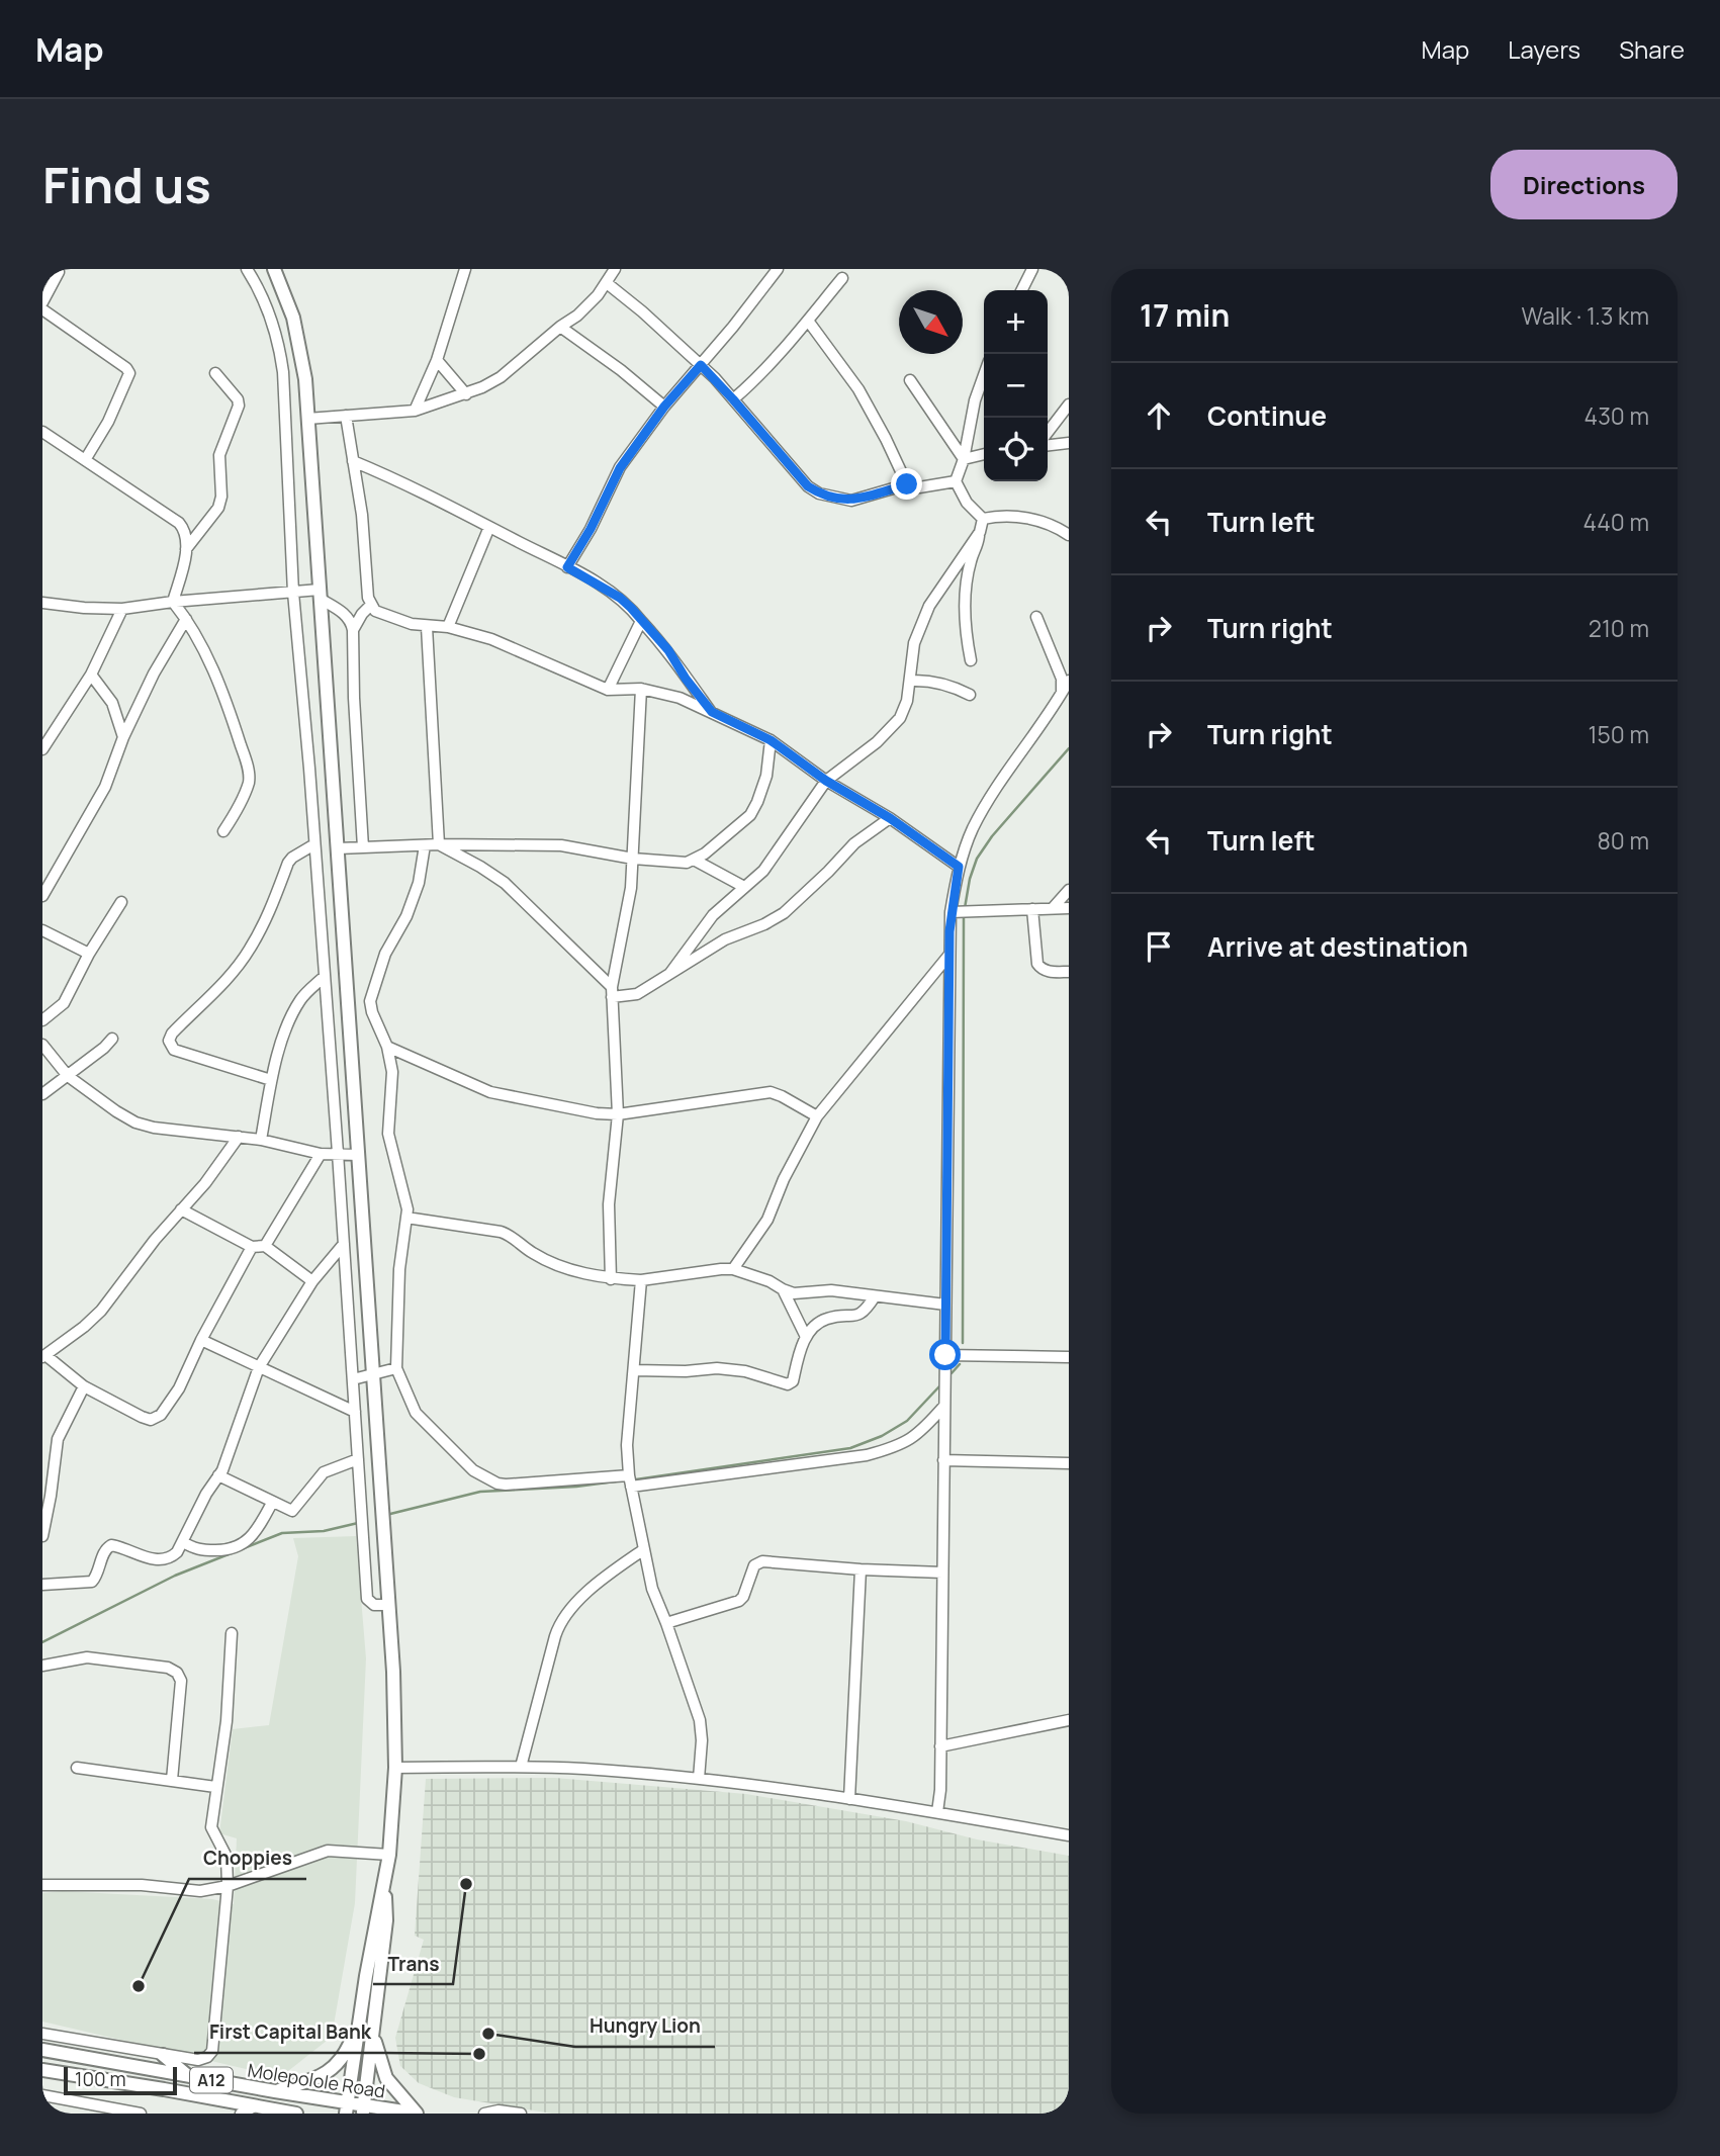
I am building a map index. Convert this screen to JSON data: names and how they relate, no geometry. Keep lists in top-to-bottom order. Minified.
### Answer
{"streets":{"main road":["A12","Molepolole Road"]},"places":["Trans","Choppies","Hungry Lion","First Capital Bank"],"scale_bar":"100 m","north":"bottom right","page":{"header":"Map","nav":["Map","Layers","Share"],"buttons":"Directions","title":"Find us","heading":["17 min","Walk · 1.3 km"],"map_buttons":["+","−"],"list":[["Continue","430 m"],["Turn left","440 m"],["Turn right","210 m"],["Turn right","150 m"],["Turn left","80 m"],"Arrive at destination"],"scale":"100 m"}}
